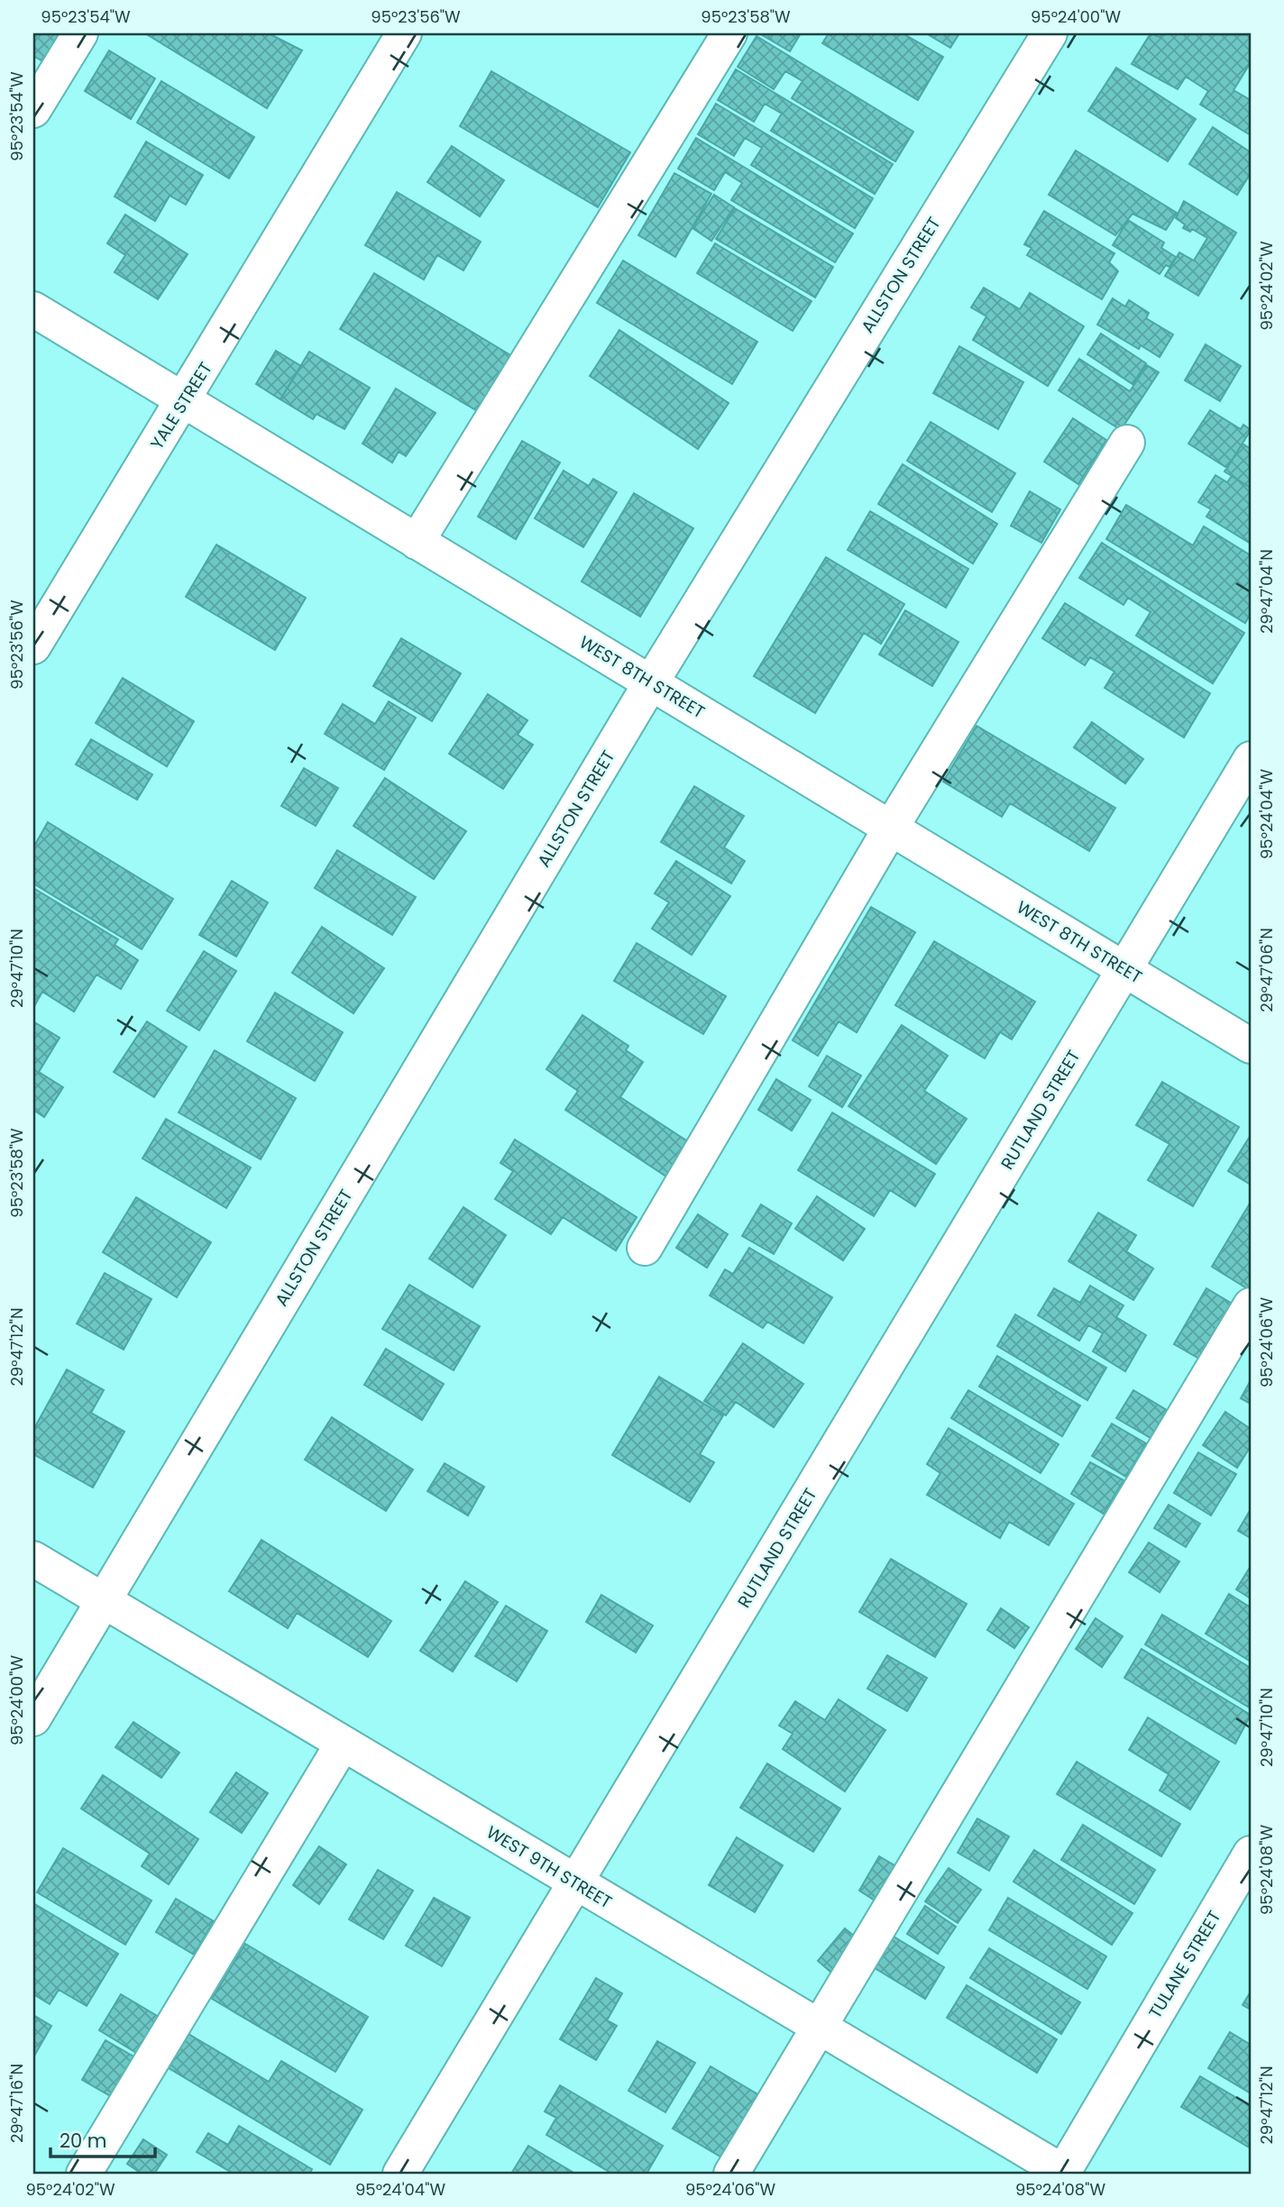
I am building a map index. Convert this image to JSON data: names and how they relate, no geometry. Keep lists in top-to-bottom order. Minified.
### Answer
{"streets":{"street":["ALLSTON STREET","YALE STREET","WEST 8TH STREET","RUTLAND STREET","WEST 9TH STREET","TULANE STREET"]},"crossings":[["ALLSTON STREET","WEST 8TH STREET"],["ALLSTON STREET","WEST 9TH STREET"],["YALE STREET","WEST 8TH STREET"],["WEST 8TH STREET","RUTLAND STREET"],["RUTLAND STREET","WEST 9TH STREET"],["WEST 9TH STREET","TULANE STREET"]],"scale_bar":"20 m","coordinates":["95°23'54\"W","95°23'56\"W","95°23'58\"W","95°24'00\"W","95°24'02\"W","29°47'04\"N","95°24'04\"W","29°47'10\"N","29°47'06\"N","95°24'06\"W","29°47'12\"N","95°24'08\"W","29°47'16\"N"]}
